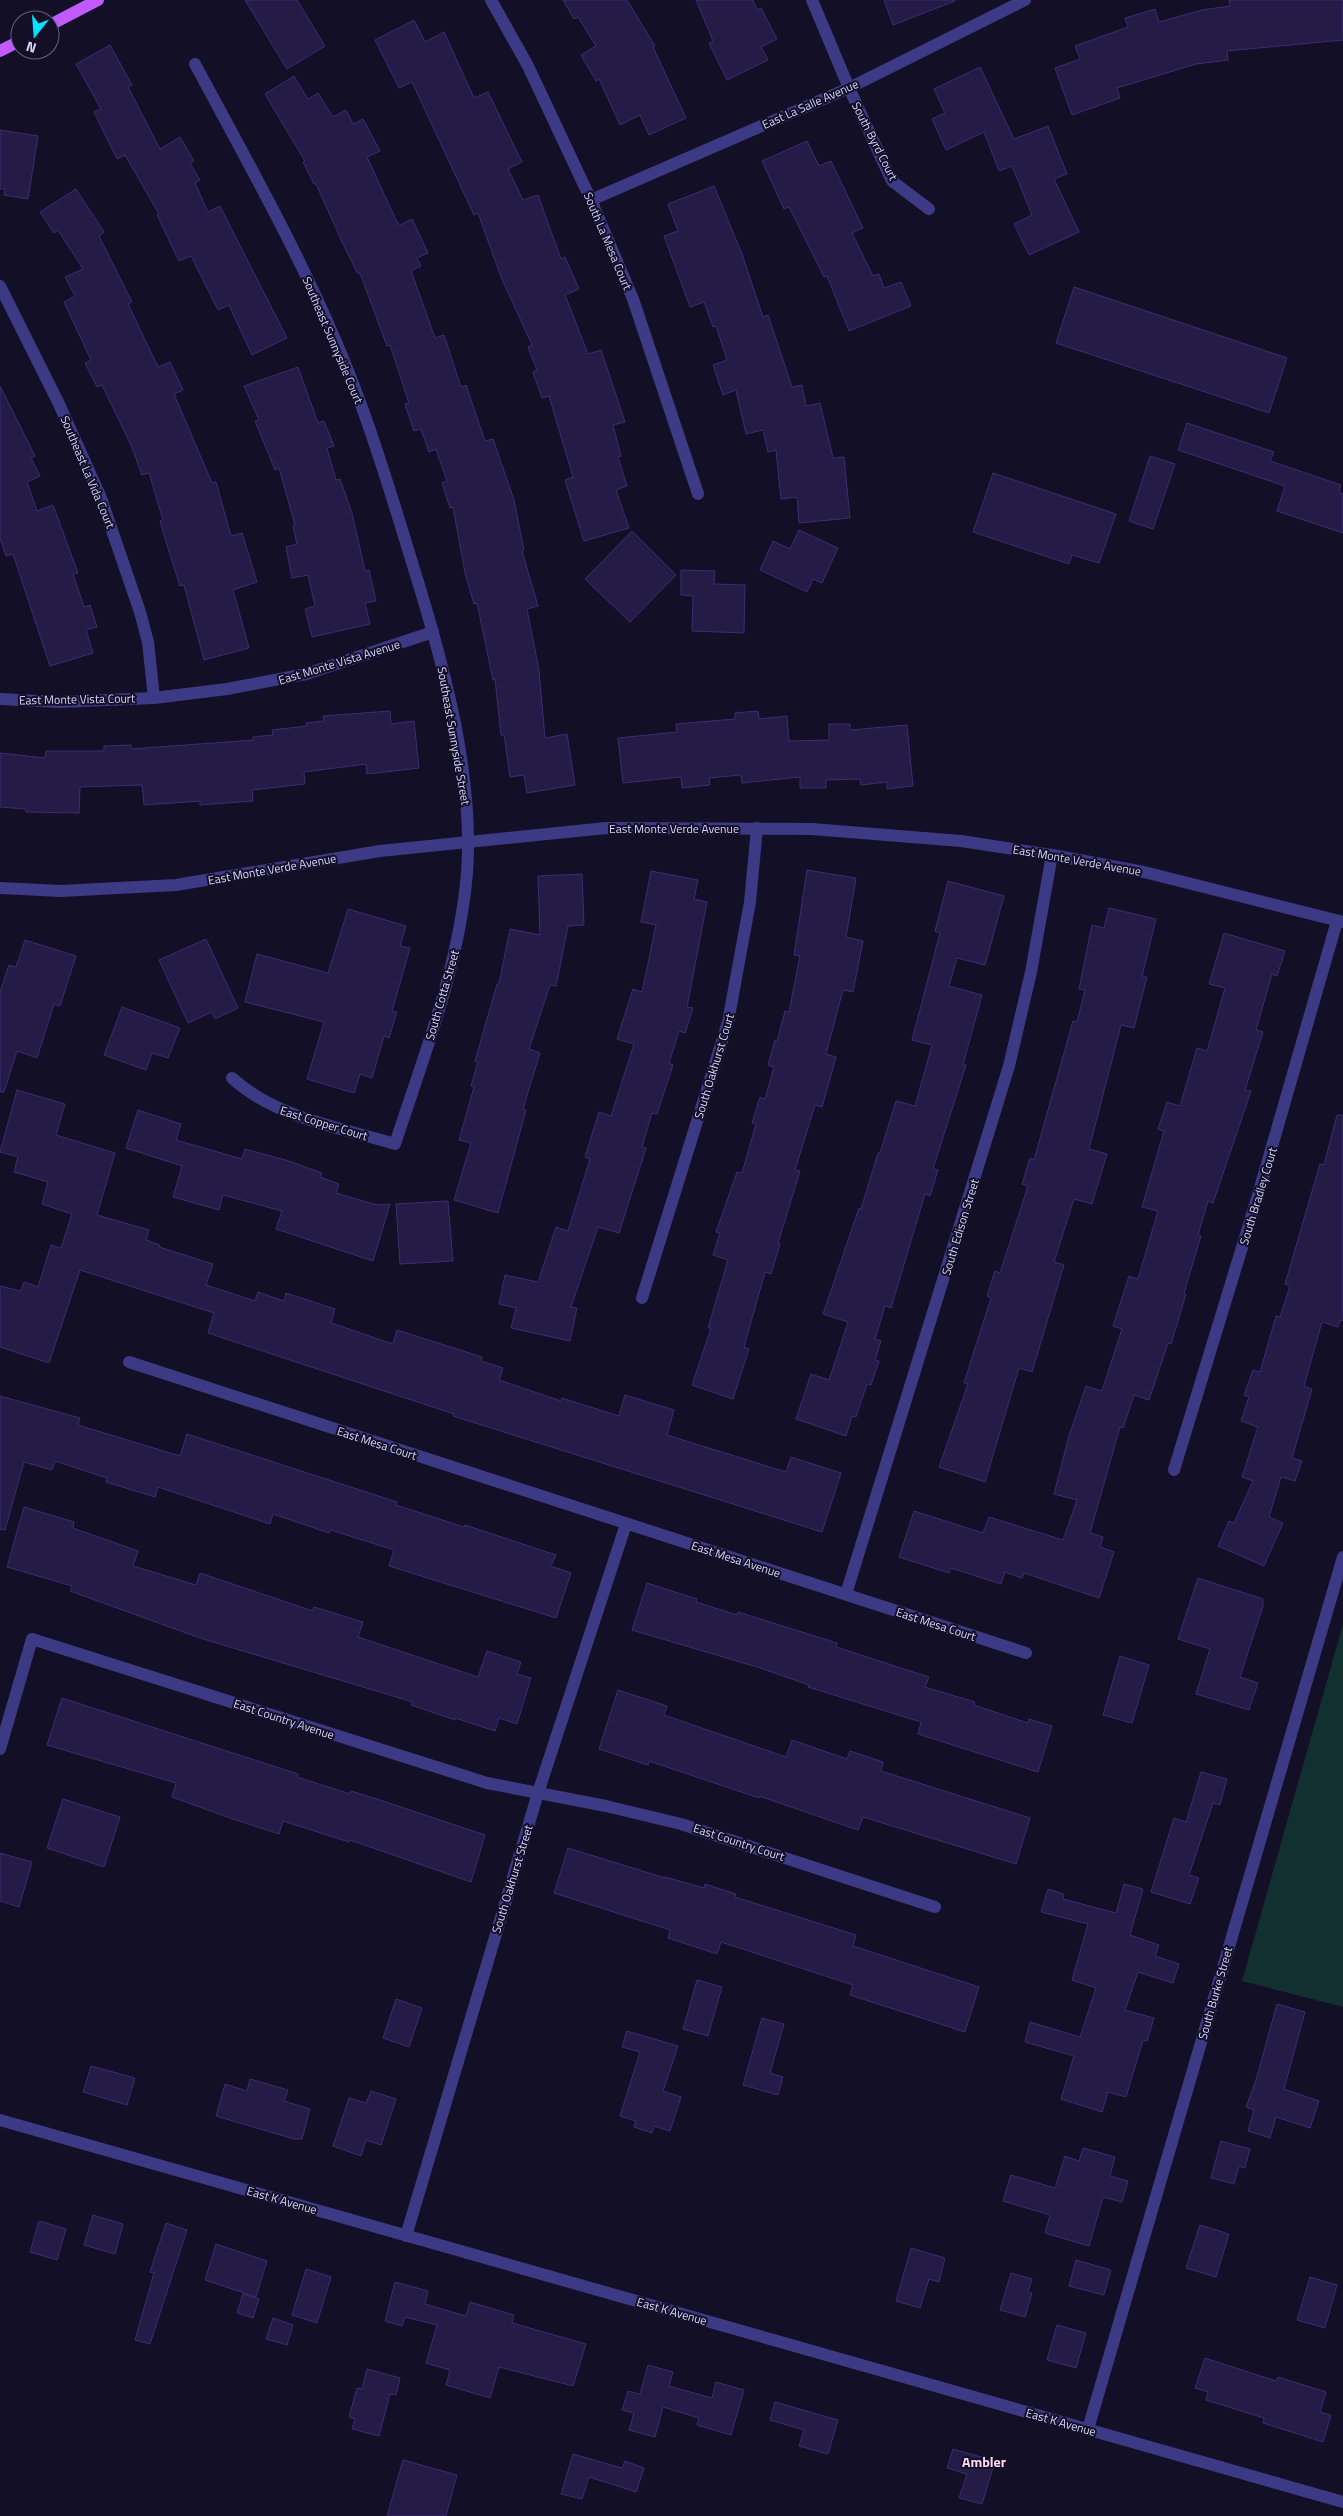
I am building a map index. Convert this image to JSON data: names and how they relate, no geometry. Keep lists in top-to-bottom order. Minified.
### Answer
{"streets":{"street":["East La Salle Avenue","South Byrd Court","South La Mesa Court","Southeast Sunnyside Court","Southeast La Vida Court","East Monte Vista Avenue","East Monte Vista Court","Southeast Sunnyside Street","East Monte Verde Avenue","South Cotta Street","South Oakhurst Court","East Copper Court","South Bradley Court","South Edison Street","East Mesa Court","East Mesa Avenue","East Country Avenue","East Country Court","South Oakhurst Street","South Burke Street","East K Avenue"]},"crossings":[["East La Salle Avenue","South Byrd Court"],["East La Salle Avenue","South La Mesa Court"],["Southeast Sunnyside Court","East Monte Vista Avenue"],["Southeast Sunnyside Court","Southeast Sunnyside Street"],["Southeast La Vida Court","East Monte Vista Avenue"],["Southeast La Vida Court","East Monte Vista Court"],["East Monte Vista Avenue","East Monte Vista Court"],["East Monte Vista Avenue","Southeast Sunnyside Street"],["Southeast Sunnyside Street","East Monte Verde Avenue"],["Southeast Sunnyside Street","South Cotta Street"],["East Monte Verde Avenue","South Cotta Street"],["East Monte Verde Avenue","South Oakhurst Court"],["East Monte Verde Avenue","South Bradley Court"],["East Monte Verde Avenue","South Edison Street"],["South Cotta Street","East Copper Court"],["South Edison Street","East Mesa Court"],["South Edison Street","East Mesa Avenue"],["East Mesa Court","East Mesa Avenue"],["East Mesa Court","South Oakhurst Street"],["East Mesa Avenue","South Oakhurst Street"],["East Country Avenue","East Country Court"],["East Country Avenue","South Oakhurst Street"],["East Country Court","South Oakhurst Street"],["South Oakhurst Street","East K Avenue"],["South Burke Street","East K Avenue"]],"districts":["Ambler"],"north":"bottom"}
